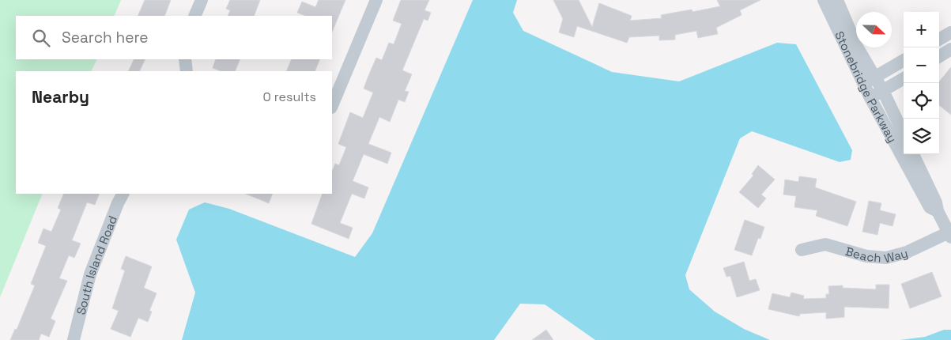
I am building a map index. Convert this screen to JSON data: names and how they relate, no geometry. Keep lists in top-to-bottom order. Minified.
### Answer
{"streets":{"street":["Stonebridge Parkway","Beach Way","South Island Road"]},"crossings":[["Stonebridge Parkway","Beach Way"]],"north":"right","page":{"map_buttons":["+","−"],"search":"Search here","heading":["Nearby","0 results"]}}
